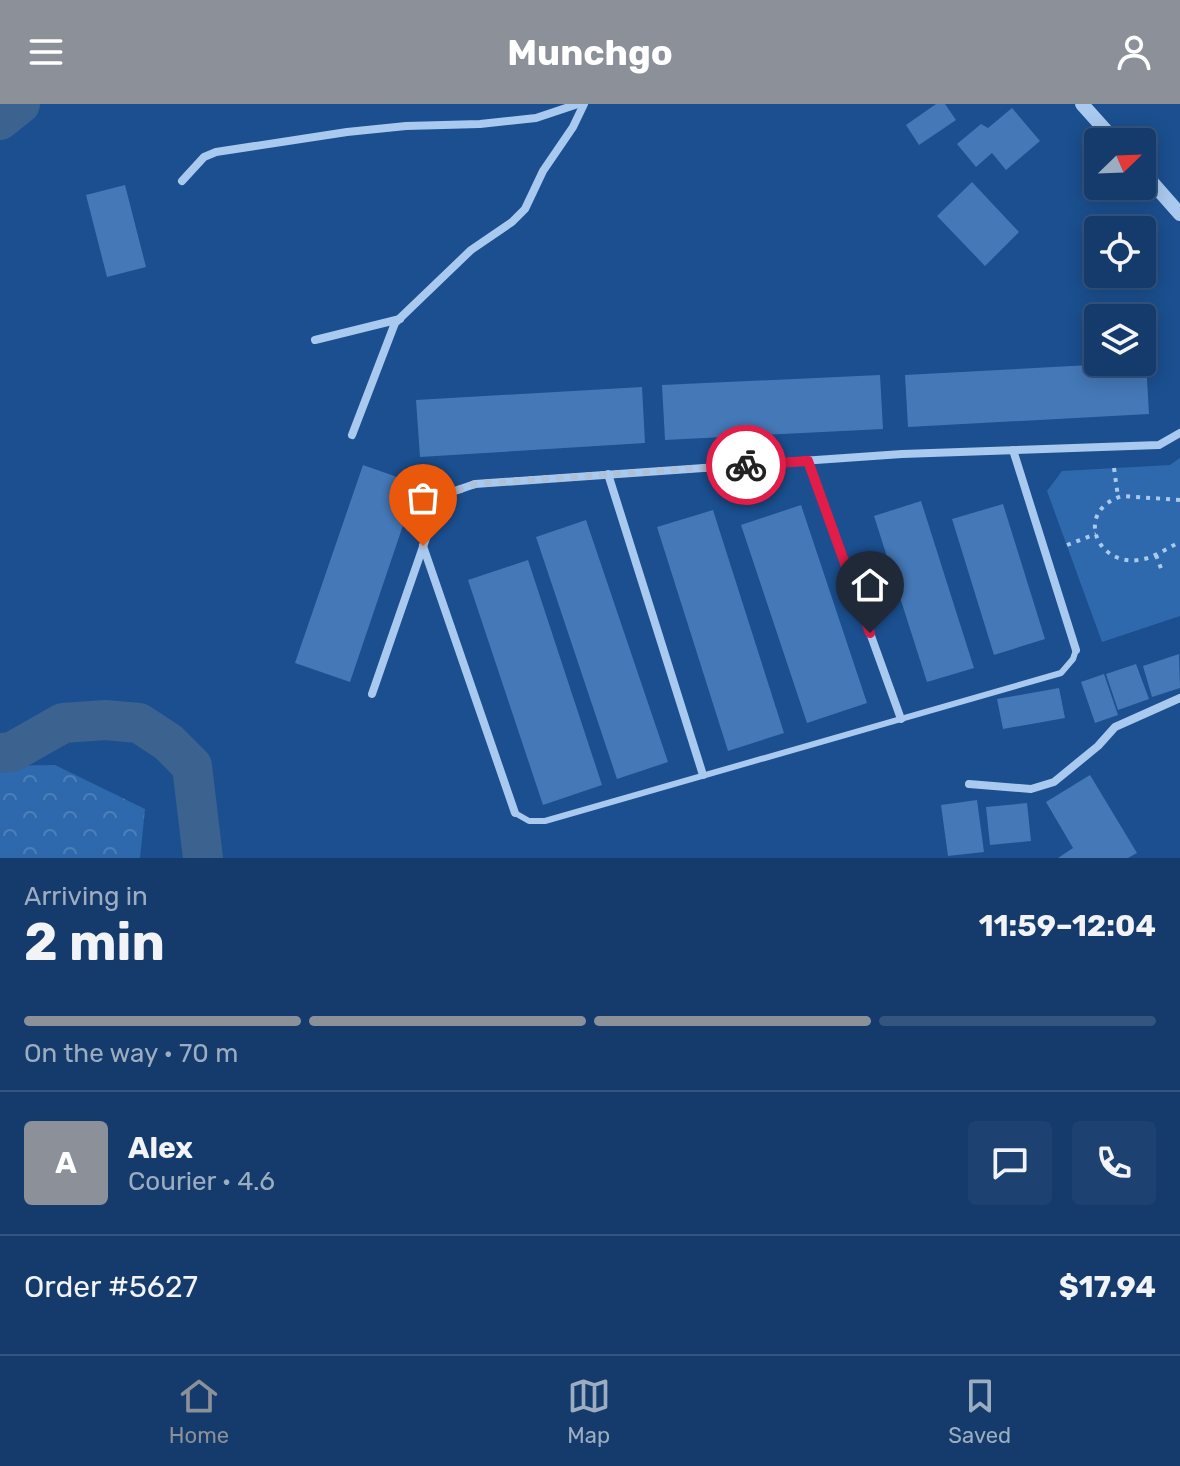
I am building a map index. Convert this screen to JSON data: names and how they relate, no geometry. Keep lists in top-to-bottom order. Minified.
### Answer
{"north":"top right","page":{"header":"Munchgo","heading":["2 min","Arriving in","11:59–12:04"],"panel":["Alex","Courier · 4.6","Order #5627","$17.94"],"bar":"On the way · 70 m","round":"A","tabs":["Home","Map","Saved"]}}
